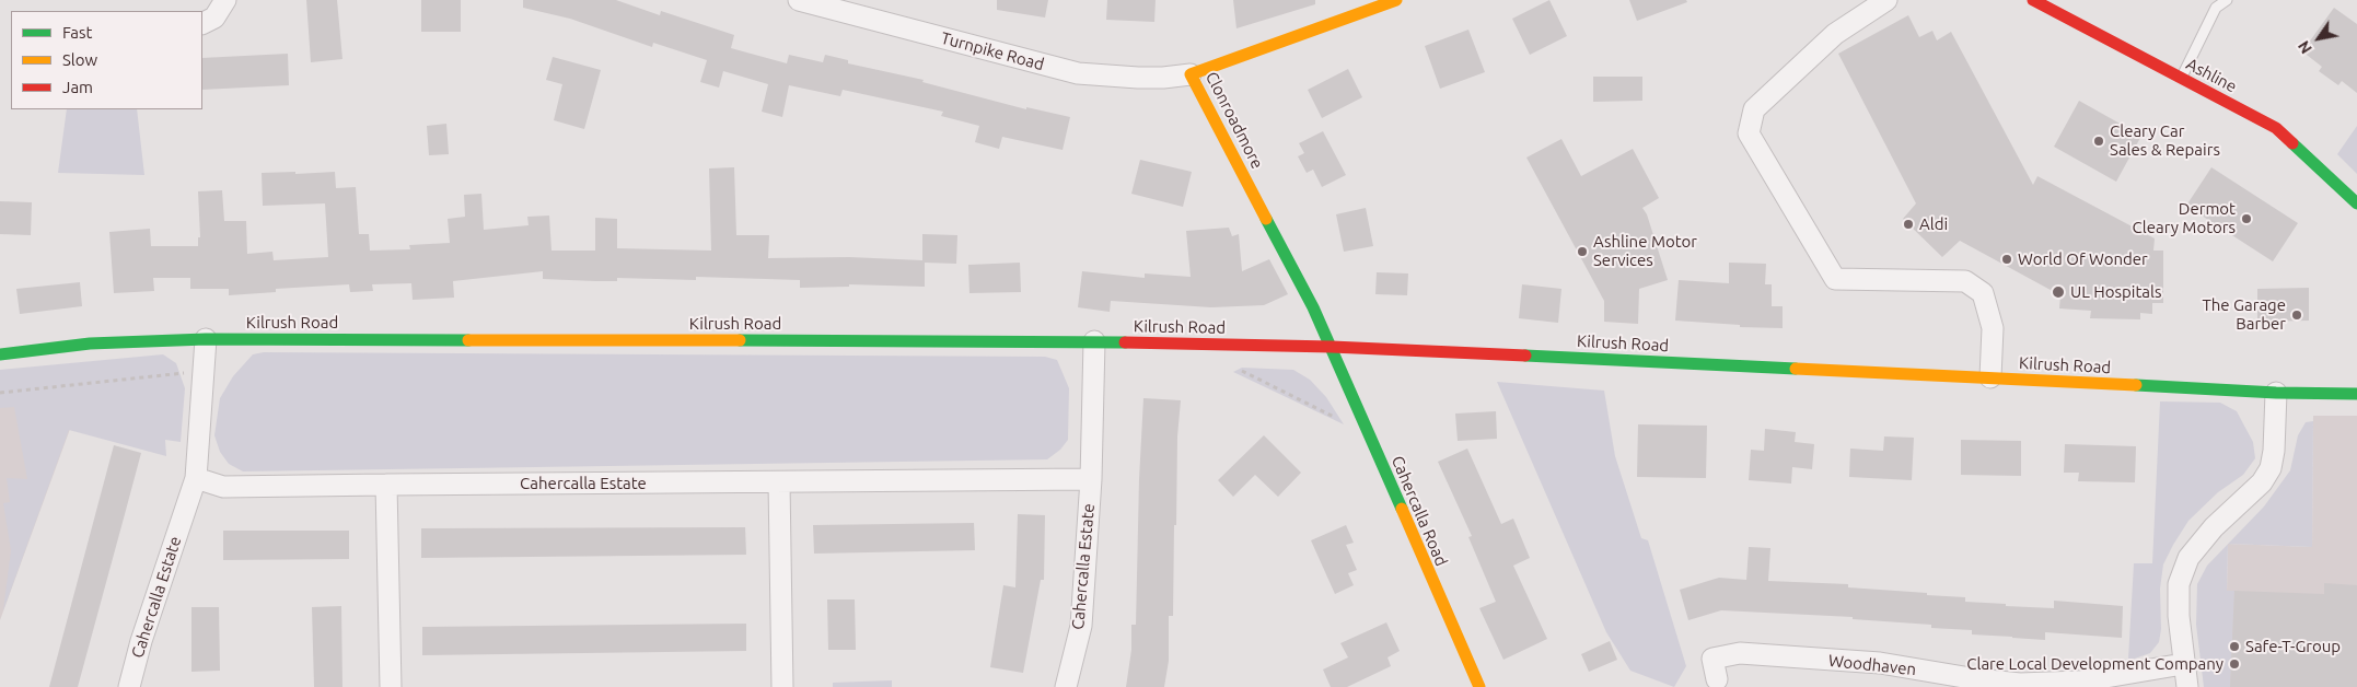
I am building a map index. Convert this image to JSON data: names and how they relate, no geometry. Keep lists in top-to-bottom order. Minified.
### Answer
{"streets":{"main road":["Ashline","Clonroadmore","Kilrush Road","Cahercalla Road"],"street":["Turnpike Road","Cahercalla Estate","Woodhaven"]},"crossings":[["Turnpike Road","Clonroadmore"],["Clonroadmore","Kilrush Road"],["Clonroadmore","Cahercalla Road"],["Kilrush Road","Cahercalla Estate"],["Kilrush Road","Cahercalla Road"]],"places":["Cleary Car Sales & Repairs","Dermot Cleary Motors","Aldi","Ashline Motor Services","World Of Wonder","UL Hospitals","The Garage Barber","Safe-T-Group","Clare Local Development Company"],"legend":["Fast","Slow","Jam"],"north":"bottom left"}
